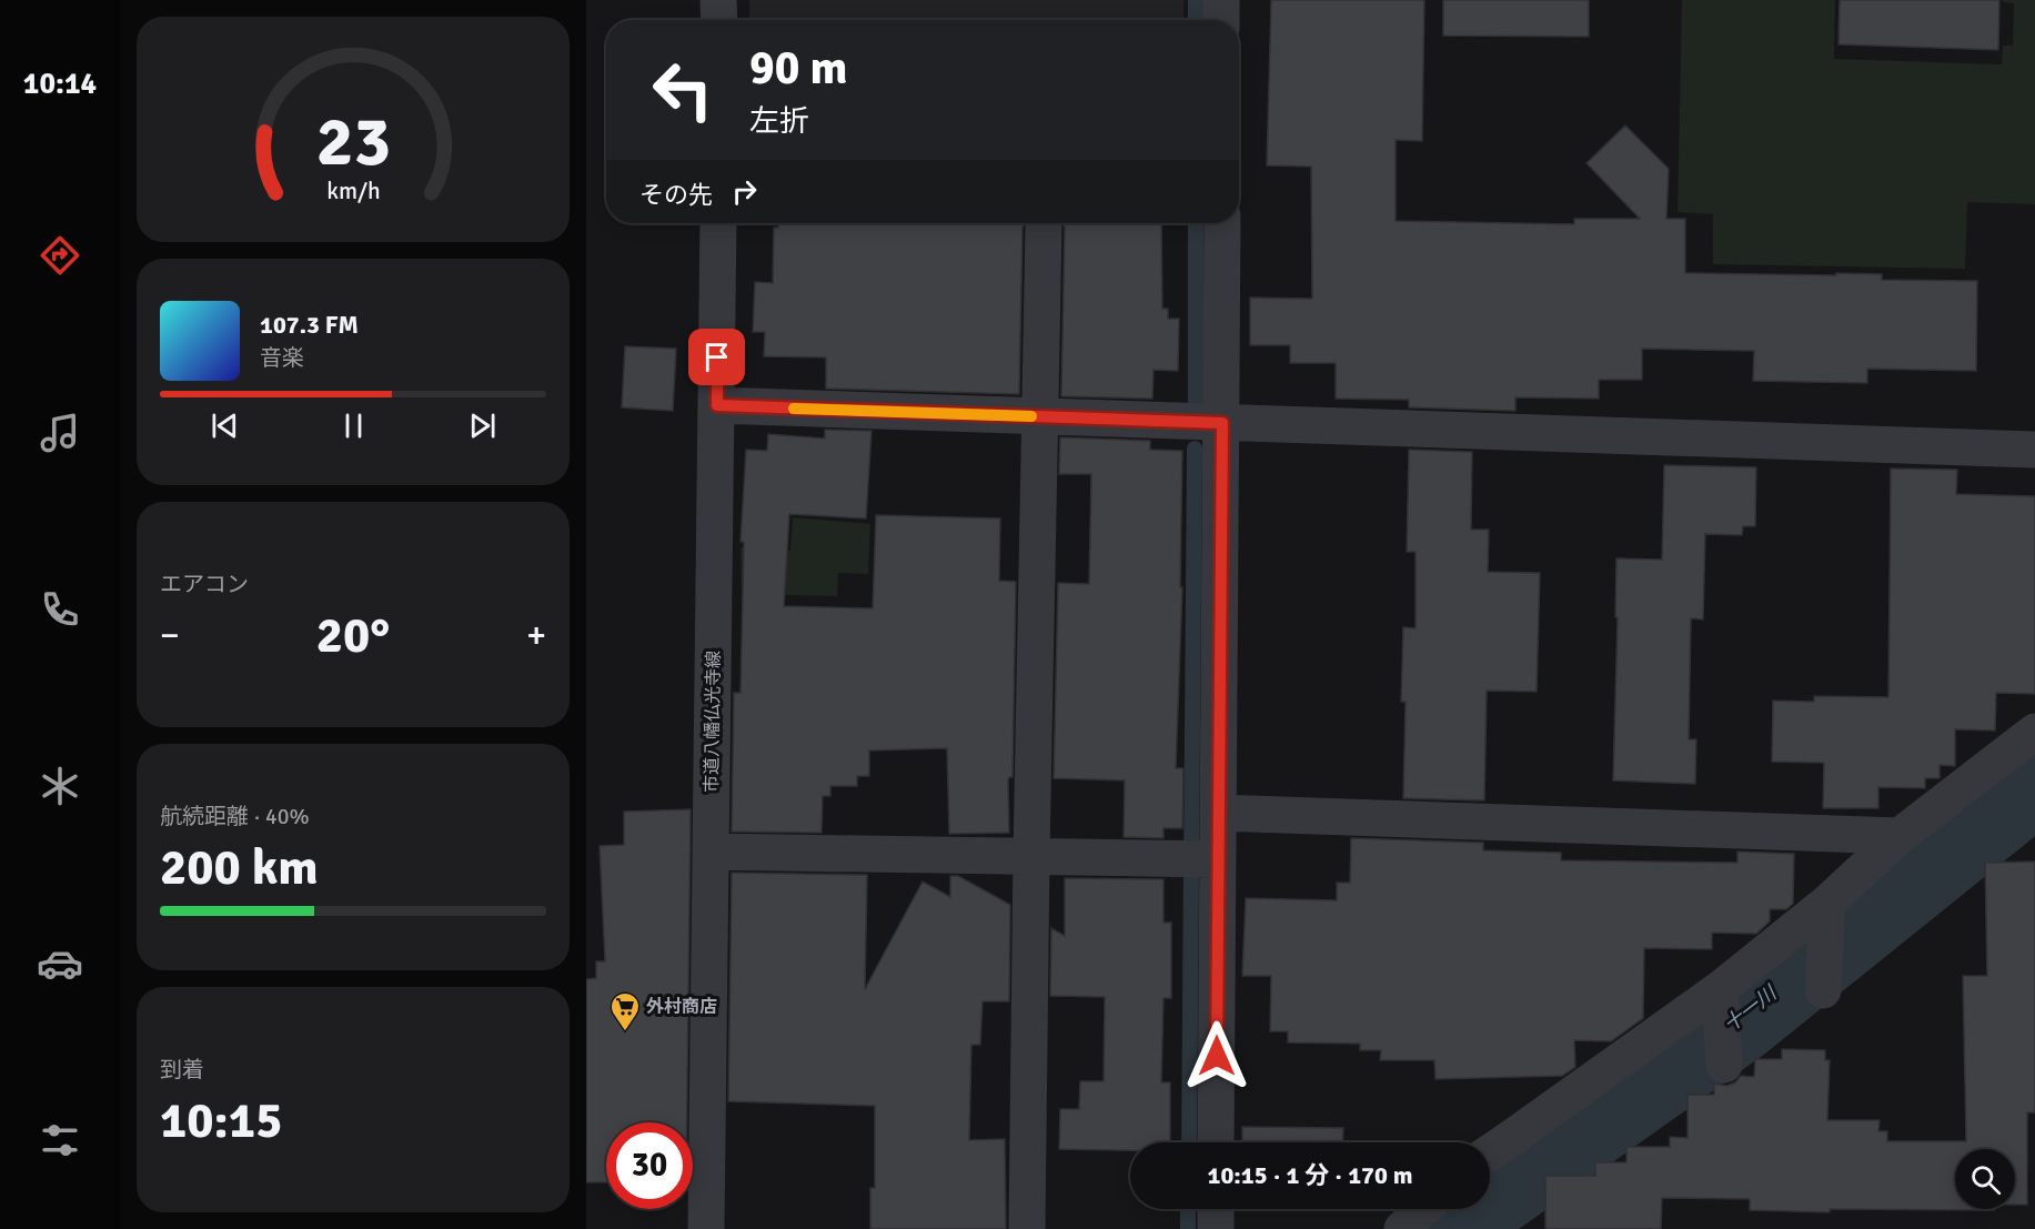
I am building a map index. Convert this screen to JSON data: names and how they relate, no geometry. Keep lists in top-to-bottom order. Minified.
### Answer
{"streets":{"street":["市道八幡仏光寺線"]},"water":["十一川"],"places":{"supermarket":["外村商店"]},"page":{"tabs":"10:14","turn":["90 m","左折"],"then":"その先","song":["107.3 FM","音楽"],"tile":["エアコン",["航続距離 · 40%","200 km"],["到着","10:15"]],"heat":["−","20°","+"],"limit":"30","trip":"10:15 · 1 分 · 170 m","gauge":["23","km/h"]}}
